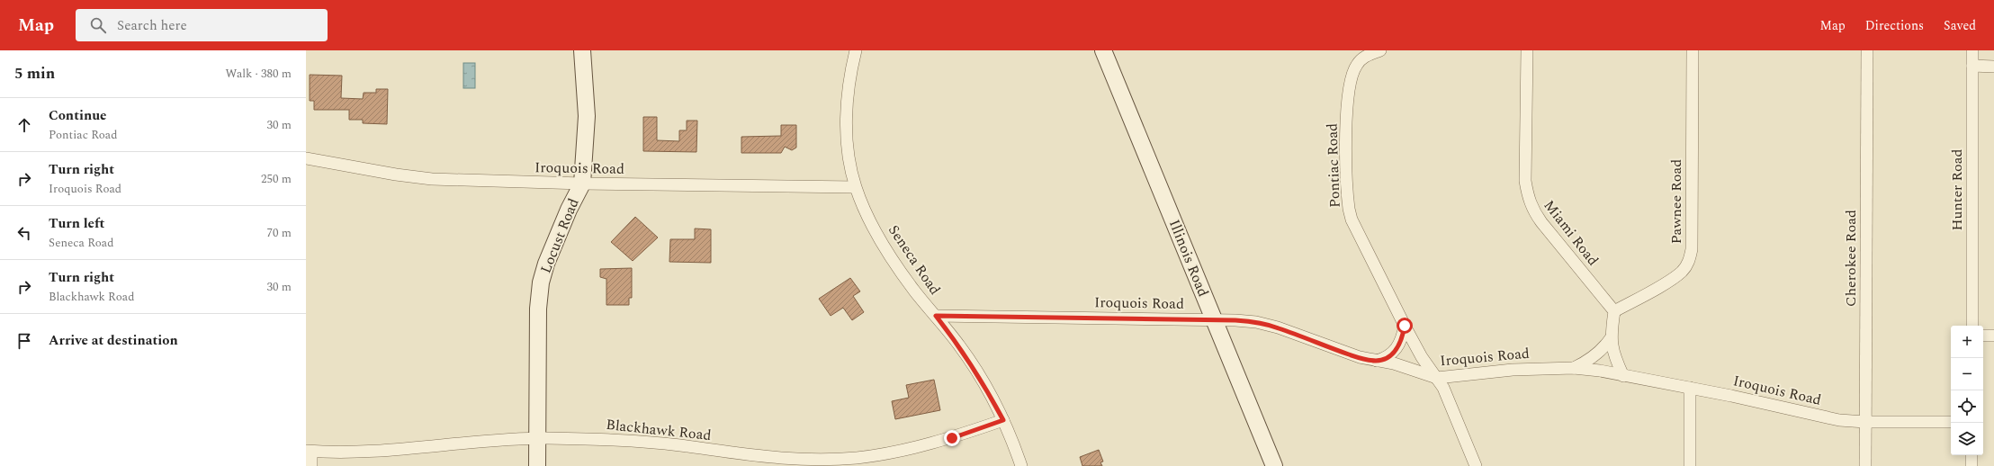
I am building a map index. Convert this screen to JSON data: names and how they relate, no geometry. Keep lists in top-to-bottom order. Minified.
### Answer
{"streets":{"street":["Pontiac Road","Iroquois Road","Hunter Road","Pawnee Road","Miami Road","Locust Road","Illinois Road","Cherokee Road","Seneca Road","Blackhawk Road"]},"crossings":[["Pontiac Road","Iroquois Road"],["Iroquois Road","Locust Road"],["Iroquois Road","Illinois Road"],["Iroquois Road","Cherokee Road"],["Iroquois Road","Seneca Road"],["Pawnee Road","Miami Road"],["Locust Road","Blackhawk Road"],["Seneca Road","Blackhawk Road"]],"page":{"header":"Map","search":"Search here","nav":["Map","Directions","Saved"],"heading":["5 min","Walk · 380 m"],"list":[["Continue","Pontiac Road","30 m"],["Turn right","Iroquois Road","250 m"],["Turn left","Seneca Road","70 m"],["Turn right","Blackhawk Road","30 m"],"Arrive at destination"],"map_buttons":["+","−"]}}
